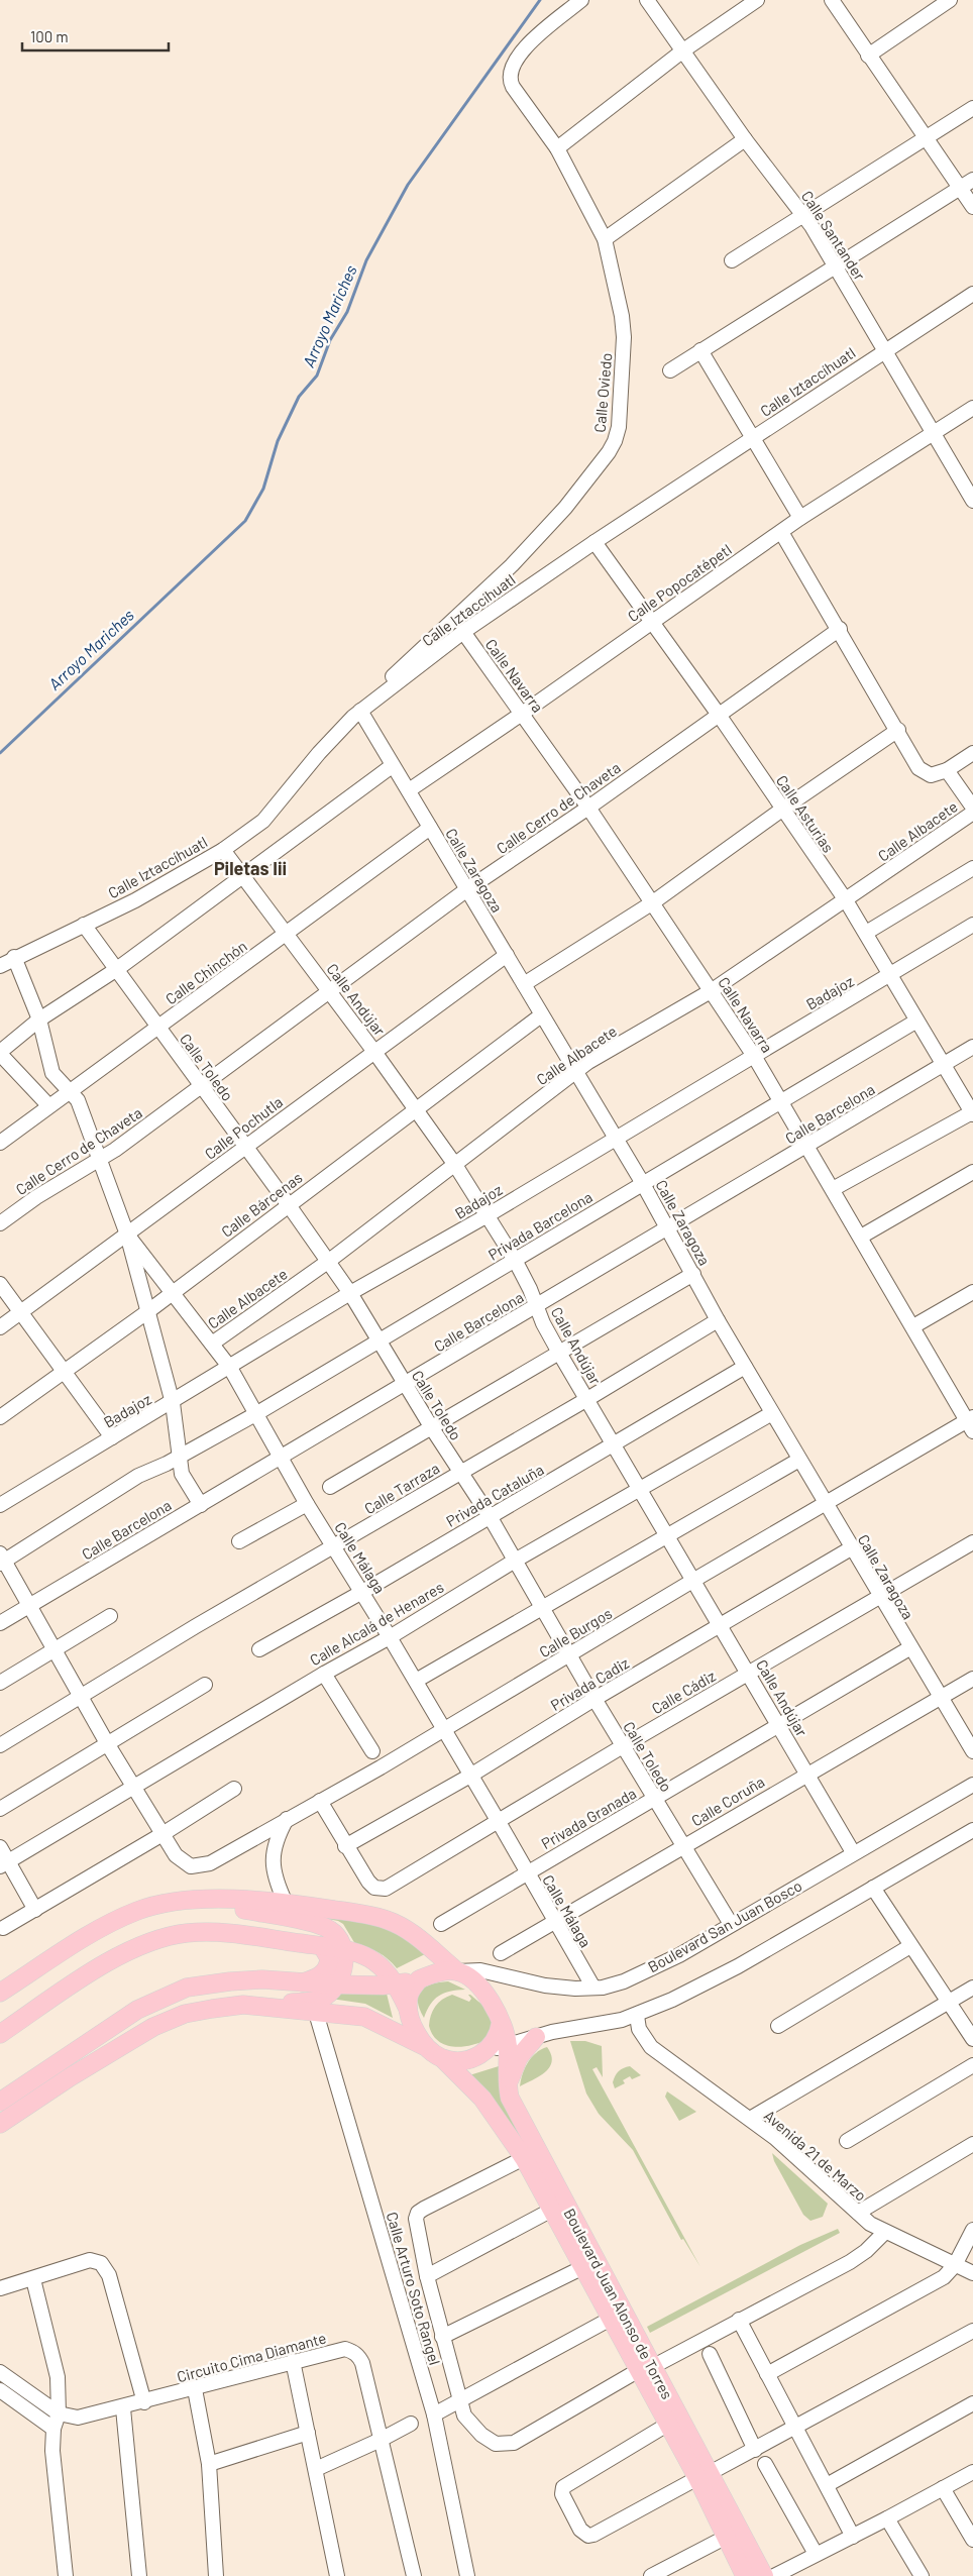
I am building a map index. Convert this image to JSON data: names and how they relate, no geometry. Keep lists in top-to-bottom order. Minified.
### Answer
{"streets":{"main road":["Boulevard Juan Alonso de Torres"],"street":["Calle Santander","Calle Iztaccíhuatl","Calle Oviedo","Calle Popocatépetl","Calle Navarra","Calle Cerro de Chaveta","Calle Asturias","Calle Albacete","Calle Zaragoza","Calle Chinchón","Badajoz","Calle Andújar","Calle Toledo","Calle Barcelona","Calle Pochutla","Calle Bárcenas","Privada Barcelona","Calle Tarraza","Privada Cataluña","Calle Málaga","Calle Alcalá de Henares","Calle Burgos","Privada Cadiz","Calle Cádiz","Calle Coruña","Privada Granada","Boulevard San Juan Bosco","Avenida 21 de Marzo","Calle Arturo Soto Rangel","Circuito Cima Diamante"]},"crossings":[["Calle Santander","Calle Iztaccíhuatl"],["Calle Santander","Calle Popocatépetl"],["Calle Iztaccíhuatl","Calle Oviedo"],["Calle Iztaccíhuatl","Calle Navarra"],["Calle Iztaccíhuatl","Calle Asturias"],["Calle Iztaccíhuatl","Calle Zaragoza"],["Calle Iztaccíhuatl","Calle Andújar"],["Calle Iztaccíhuatl","Calle Toledo"],["Calle Oviedo","Calle Zaragoza"],["Calle Popocatépetl","Calle Navarra"],["Calle Popocatépetl","Calle Asturias"],["Calle Popocatépetl","Calle Zaragoza"],["Calle Navarra","Calle Cerro de Chaveta"],["Calle Navarra","Calle Albacete"],["Calle Navarra","Badajoz"],["Calle Navarra","Calle Barcelona"],["Calle Navarra","Privada Barcelona"],["Calle Navarra","Calle Burgos"],["Calle Cerro de Chaveta","Calle Asturias"],["Calle Cerro de Chaveta","Calle Zaragoza"],["Calle Cerro de Chaveta","Calle Andújar"],["Calle Cerro de Chaveta","Calle Toledo"],["Calle Asturias","Calle Albacete"],["Calle Asturias","Badajoz"],["Calle Asturias","Calle Barcelona"],["Calle Asturias","Privada Barcelona"],["Calle Albacete","Calle Zaragoza"],["Calle Albacete","Calle Andújar"],["Calle Albacete","Calle Toledo"],["Calle Albacete","Calle Málaga"],["Calle Zaragoza","Calle Chinchón"],["Calle Zaragoza","Badajoz"],["Calle Zaragoza","Calle Barcelona"],["Calle Zaragoza","Calle Pochutla"],["Calle Zaragoza","Calle Bárcenas"],["Calle Zaragoza","Privada Barcelona"],["Calle Zaragoza","Calle Tarraza"],["Calle Zaragoza","Privada Cataluña"],["Calle Zaragoza","Calle Alcalá de Henares"],["Calle Zaragoza","Calle Burgos"],["Calle Zaragoza","Privada Cadiz"],["Calle Zaragoza","Calle Cádiz"],["Calle Zaragoza","Calle Coruña"],["Calle Zaragoza","Privada Granada"],["Calle Chinchón","Calle Andújar"],["Calle Chinchón","Calle Toledo"],["Badajoz","Calle Andújar"],["Badajoz","Calle Toledo"],["Badajoz","Calle Málaga"],["Calle Andújar","Calle Barcelona"],["Calle Andújar","Calle Pochutla"],["Calle Andújar","Calle Bárcenas"],["Calle Andújar","Privada Barcelona"],["Calle Andújar","Calle Tarraza"],["Calle Andújar","Privada Cataluña"],["Calle Andújar","Calle Alcalá de Henares"],["Calle Andújar","Calle Burgos"],["Calle Andújar","Privada Cadiz"],["Calle Andújar","Calle Cádiz"],["Calle Andújar","Calle Coruña"],["Calle Andújar","Privada Granada"],["Calle Andújar","Boulevard San Juan Bosco"],["Calle Toledo","Calle Barcelona"],["Calle Toledo","Calle Pochutla"],["Calle Toledo","Calle Bárcenas"],["Calle Toledo","Privada Barcelona"],["Calle Toledo","Calle Tarraza"],["Calle Toledo","Privada Cataluña"],["Calle Toledo","Calle Alcalá de Henares"],["Calle Toledo","Calle Burgos"],["Calle Toledo","Privada Cadiz"],["Calle Toledo","Calle Cádiz"],["Calle Toledo","Calle Coruña"],["Calle Toledo","Privada Granada"],["Calle Toledo","Boulevard San Juan Bosco"],["Calle Barcelona","Calle Málaga"],["Calle Pochutla","Calle Málaga"],["Calle Bárcenas","Calle Málaga"],["Privada Barcelona","Calle Málaga"],["Calle Tarraza","Calle Málaga"],["Privada Cataluña","Calle Málaga"],["Calle Málaga","Calle Alcalá de Henares"],["Calle Málaga","Calle Burgos"],["Calle Málaga","Privada Cadiz"],["Calle Málaga","Calle Cádiz"],["Calle Málaga","Calle Coruña"],["Calle Málaga","Privada Granada"],["Calle Málaga","Boulevard San Juan Bosco"],["Privada Cadiz","Calle Cádiz"],["Boulevard San Juan Bosco","Boulevard Juan Alonso de Torres"]],"districts":["Piletas Iii"],"water":["Arroyo Mariches"],"scale_bar":"100 m"}
